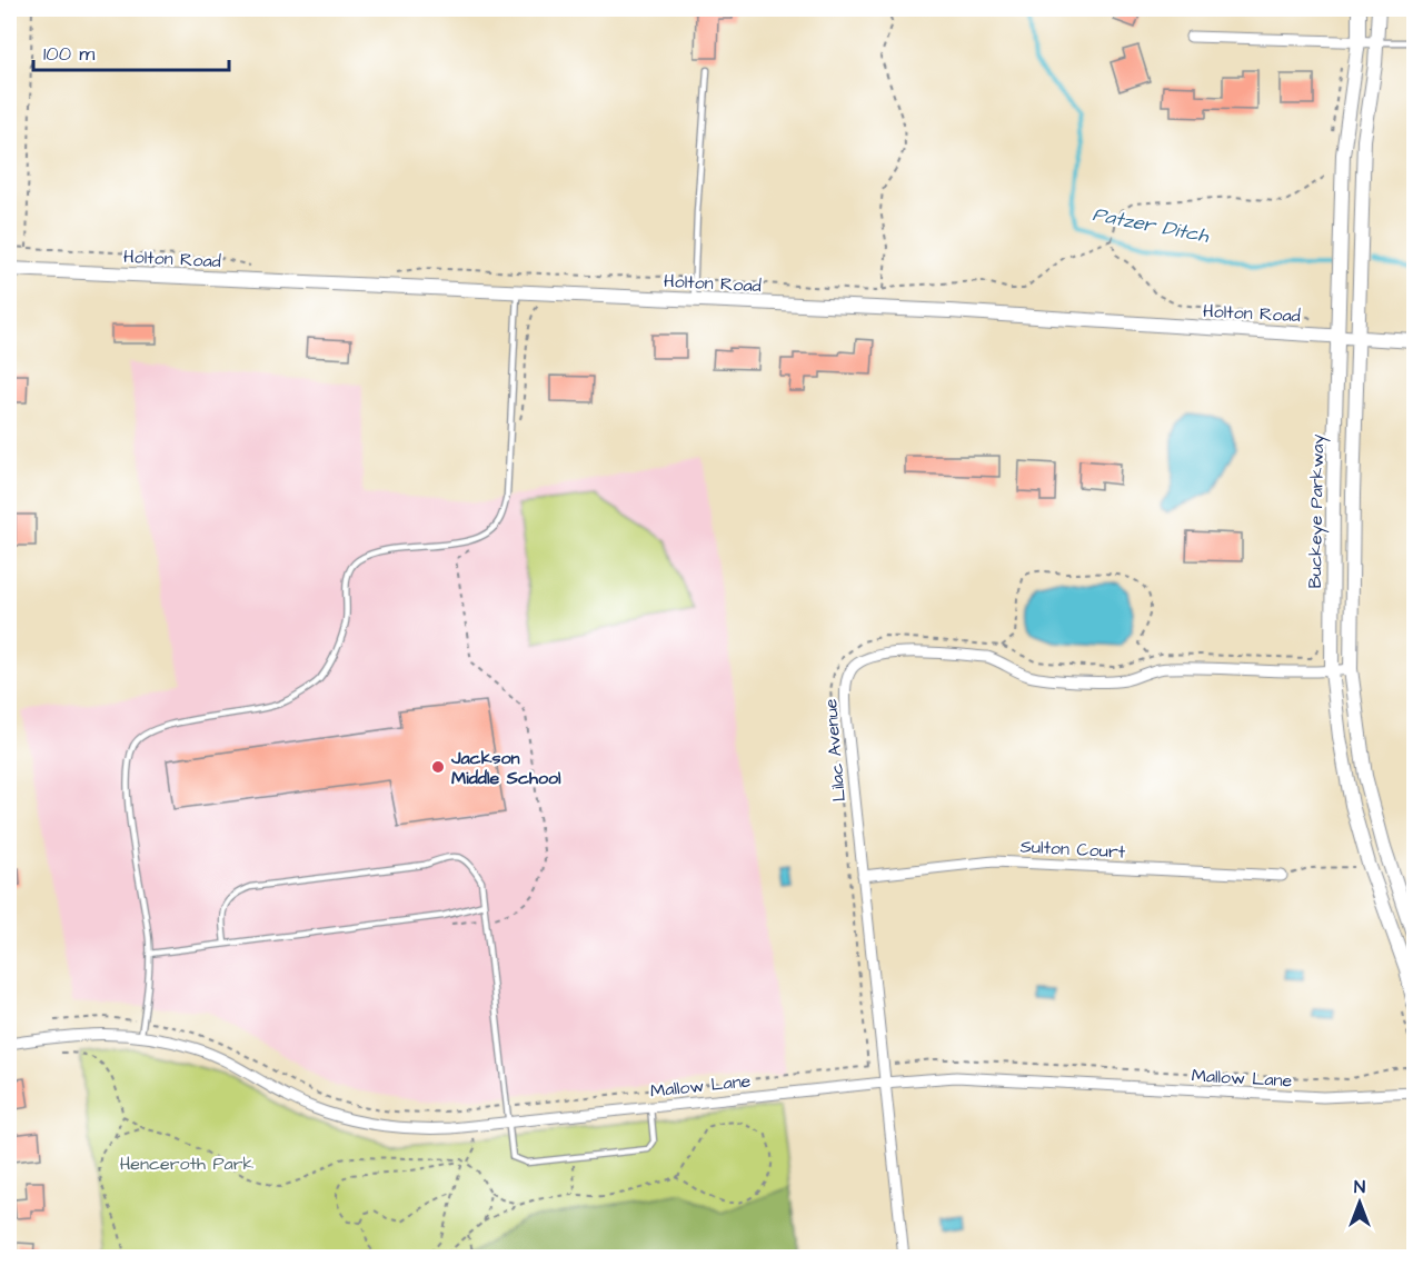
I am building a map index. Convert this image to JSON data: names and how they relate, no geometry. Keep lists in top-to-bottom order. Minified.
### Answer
{"streets":{"street":["Holton Road","Buckeye Parkway","Lilac Avenue","Sulton Court","Mallow Lane"]},"crossings":[["Holton Road","Buckeye Parkway"],["Buckeye Parkway","Lilac Avenue"],["Lilac Avenue","Sulton Court"],["Lilac Avenue","Mallow Lane"]],"water":["Patzer Ditch"],"parks":["Henceroth Park"],"places":["Jackson Middle School"],"scale_bar":"100 m","north":"top"}
